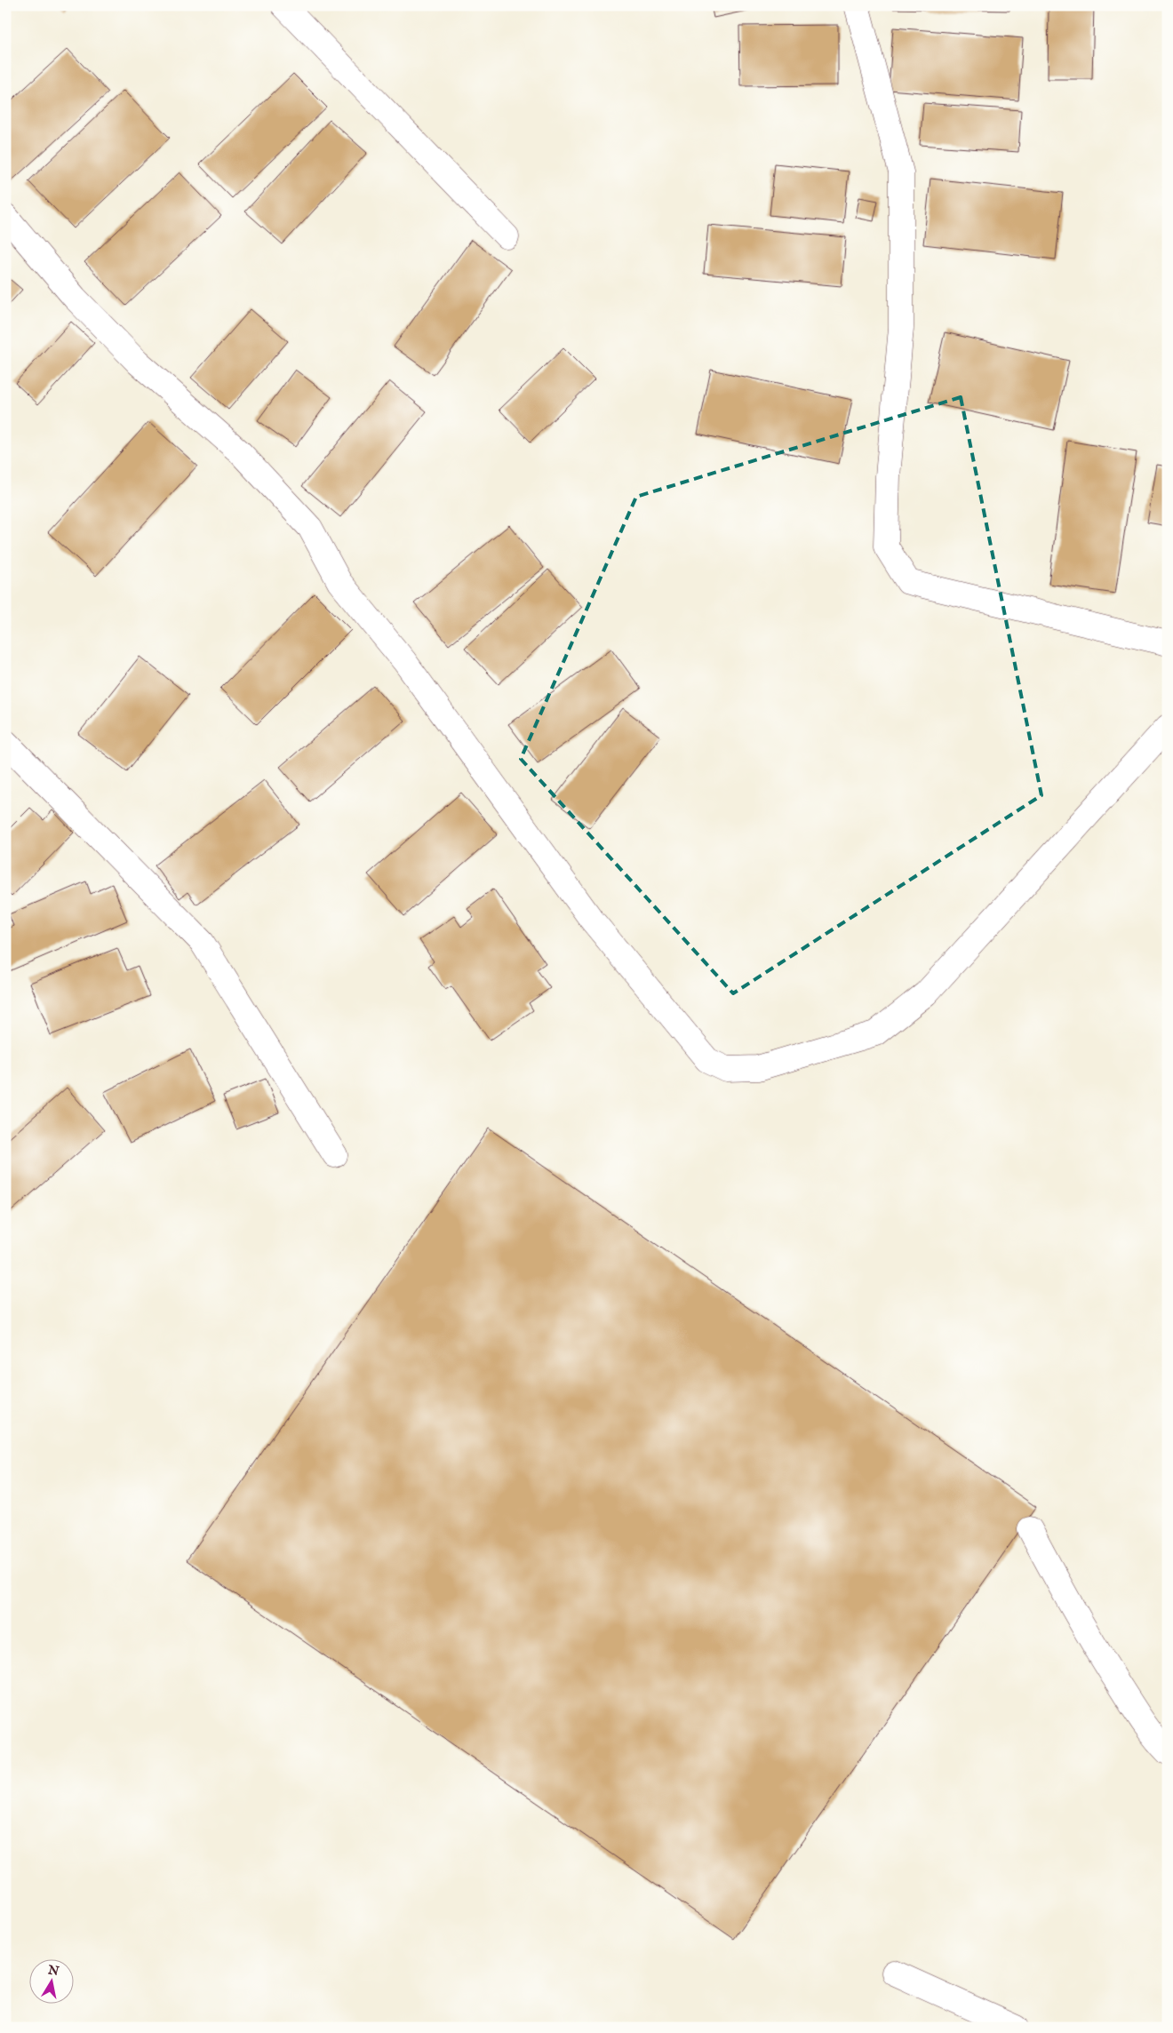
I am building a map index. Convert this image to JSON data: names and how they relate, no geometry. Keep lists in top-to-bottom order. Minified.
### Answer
{"north":"top"}
